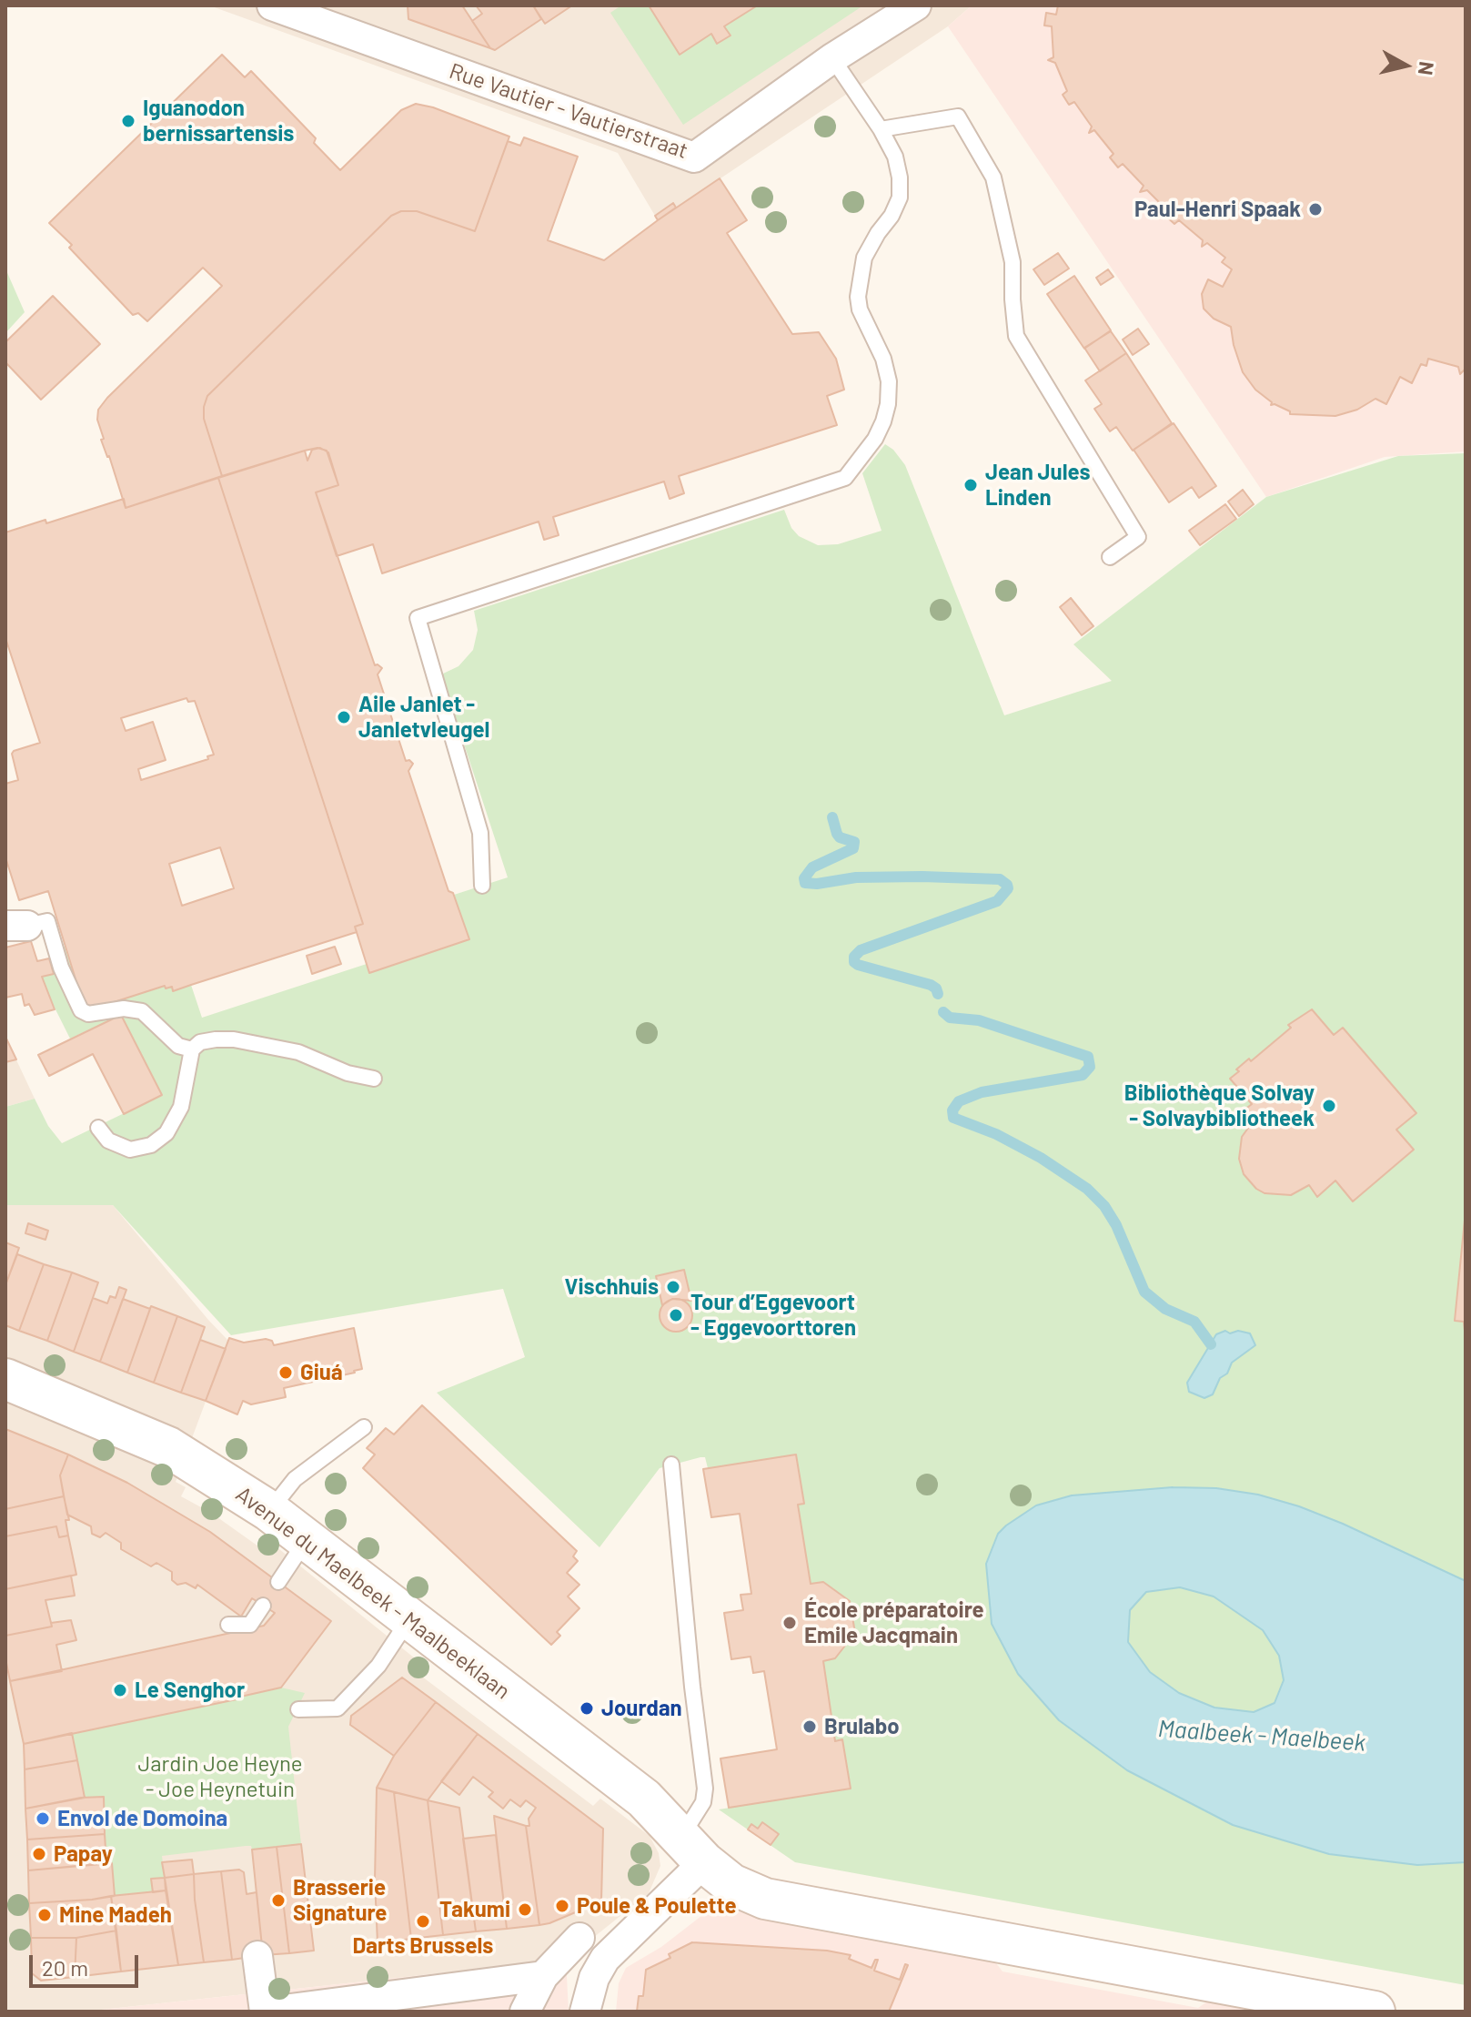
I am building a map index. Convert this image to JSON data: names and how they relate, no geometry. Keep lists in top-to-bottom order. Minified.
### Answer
{"streets":{"street":["Rue Vautier - Vautierstraat","Avenue du Maelbeek - Maalbeeklaan"]},"water":["Maalbeek - Maelbeek"],"parks":["Jardin Joe Heyne - Joe Heynetuin"],"places":["Iguanodon bernissartensis","Paul-Henri Spaak","Jean Jules Linden","Aile Janlet - Janletvleugel","Bibliothèque Solvay - Solvaybibliotheek","Vischhuis","Tour d’Eggevoort - Eggevoorttoren","Giuá","École préparatoire Emile Jacqmain","Le Senghor","Jourdan","Brulabo","Envol de Domoina","Papay","Brasserie Signature","Poule & Poulette","Takumi","Mine Madeh","Darts Brussels"],"scale_bar":"20 m","north":"right"}
